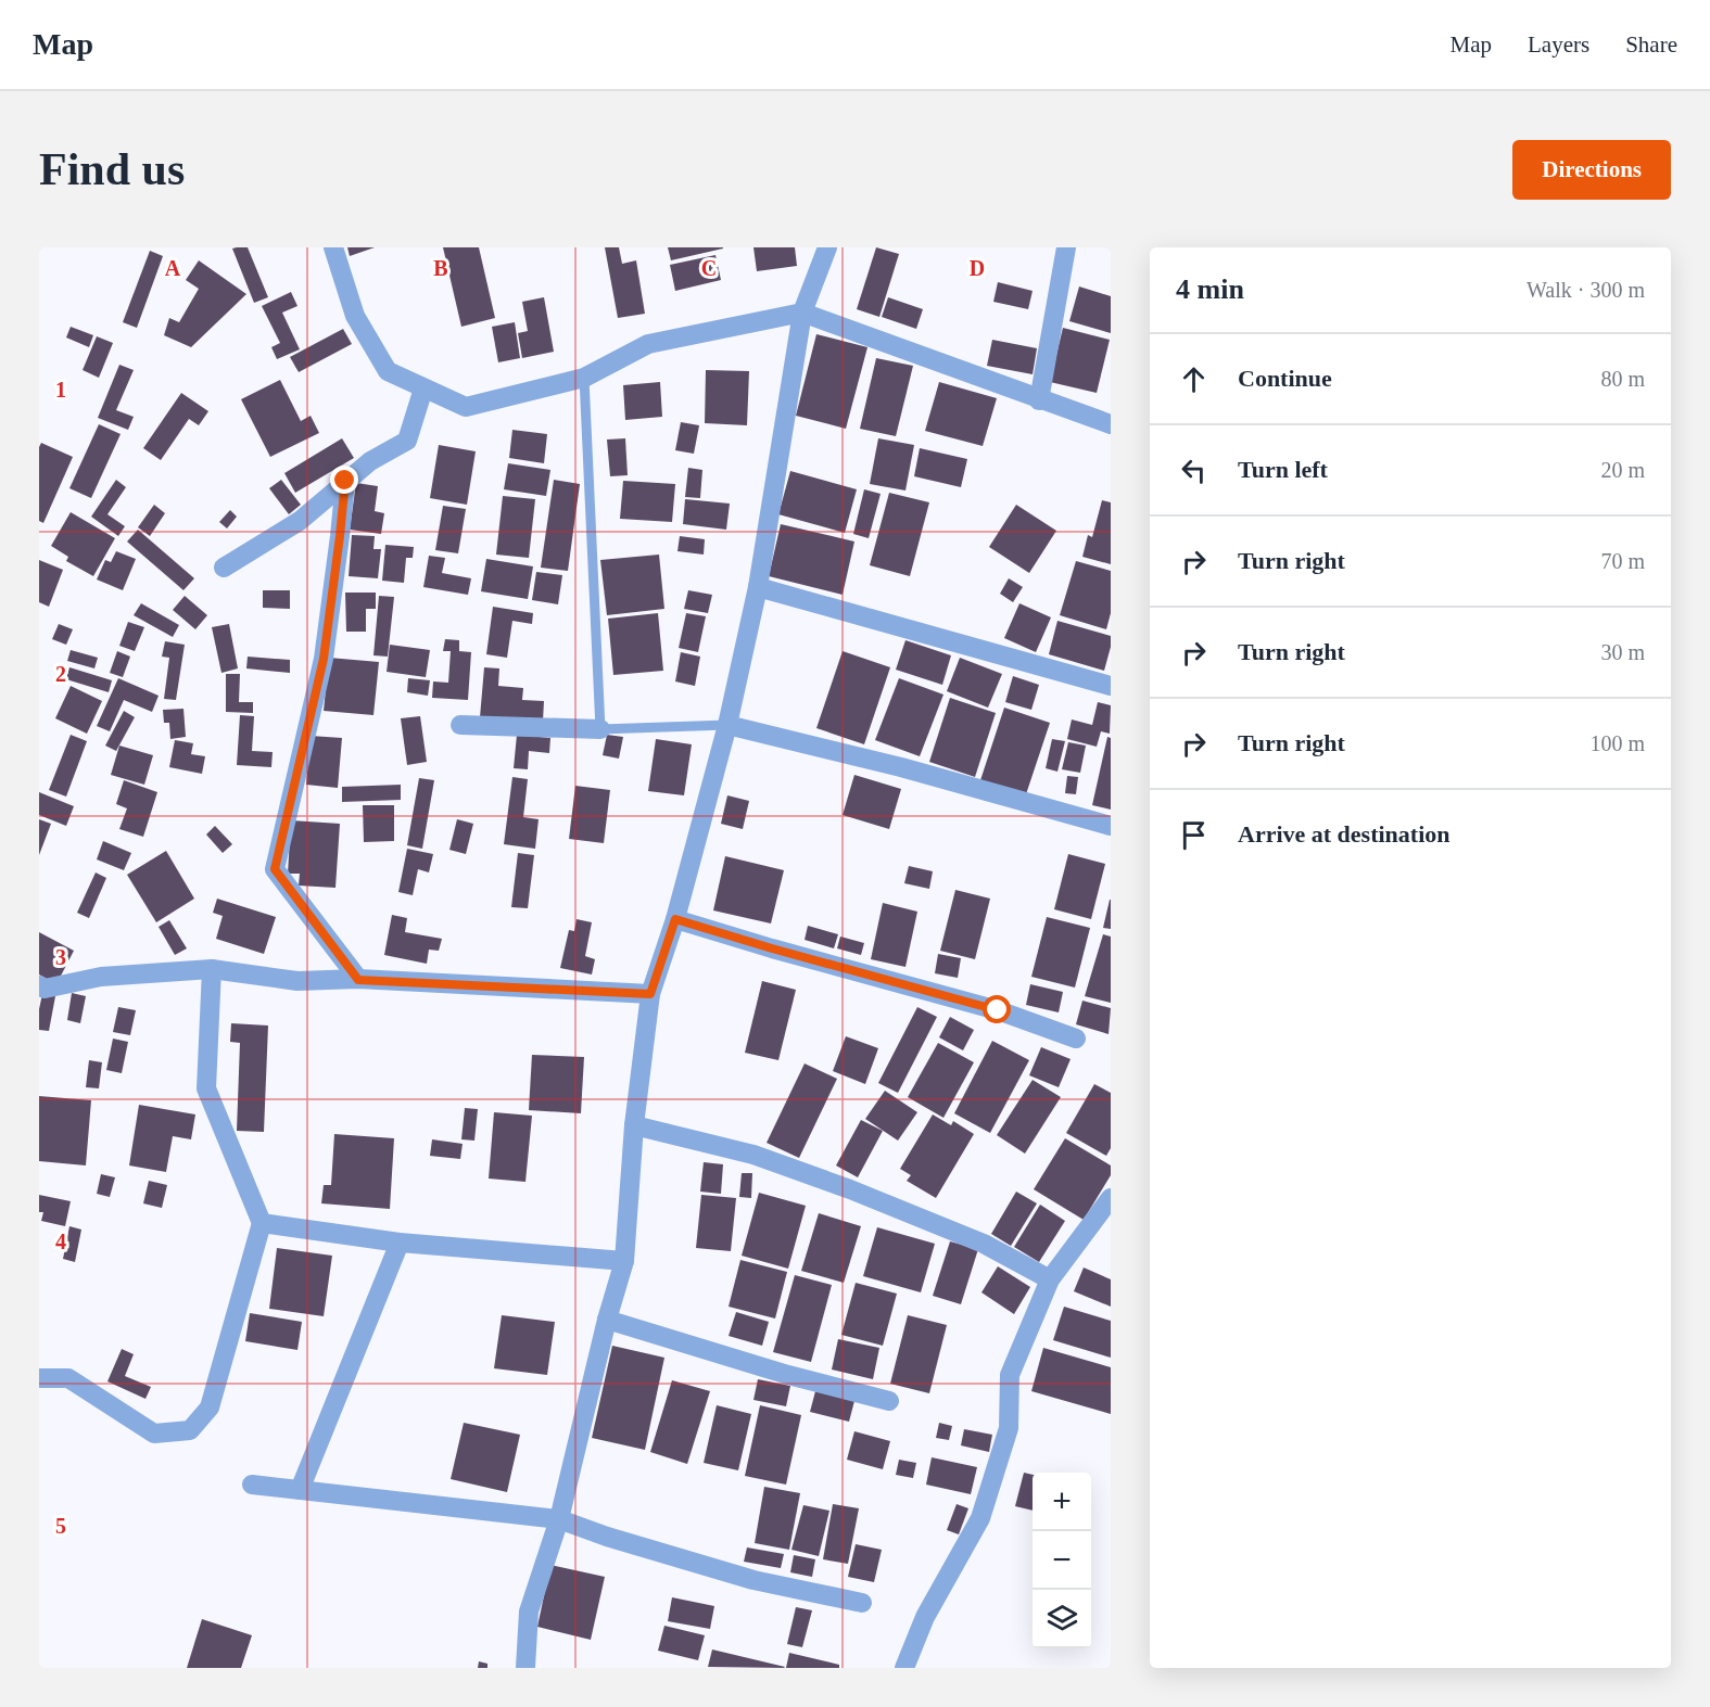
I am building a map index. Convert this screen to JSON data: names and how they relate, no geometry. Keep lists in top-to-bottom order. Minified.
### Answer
{"page":{"header":"Map","nav":["Map","Layers","Share"],"buttons":"Directions","title":"Find us","heading":["4 min","Walk · 300 m"],"list":[["Continue","80 m"],["Turn left","20 m"],["Turn right","70 m"],["Turn right","30 m"],["Turn right","100 m"],"Arrive at destination"],"map_buttons":["+","−"]},"grid":{"columns":["A","B","C","D"],"rows":["1","2","3","4","5"]}}
